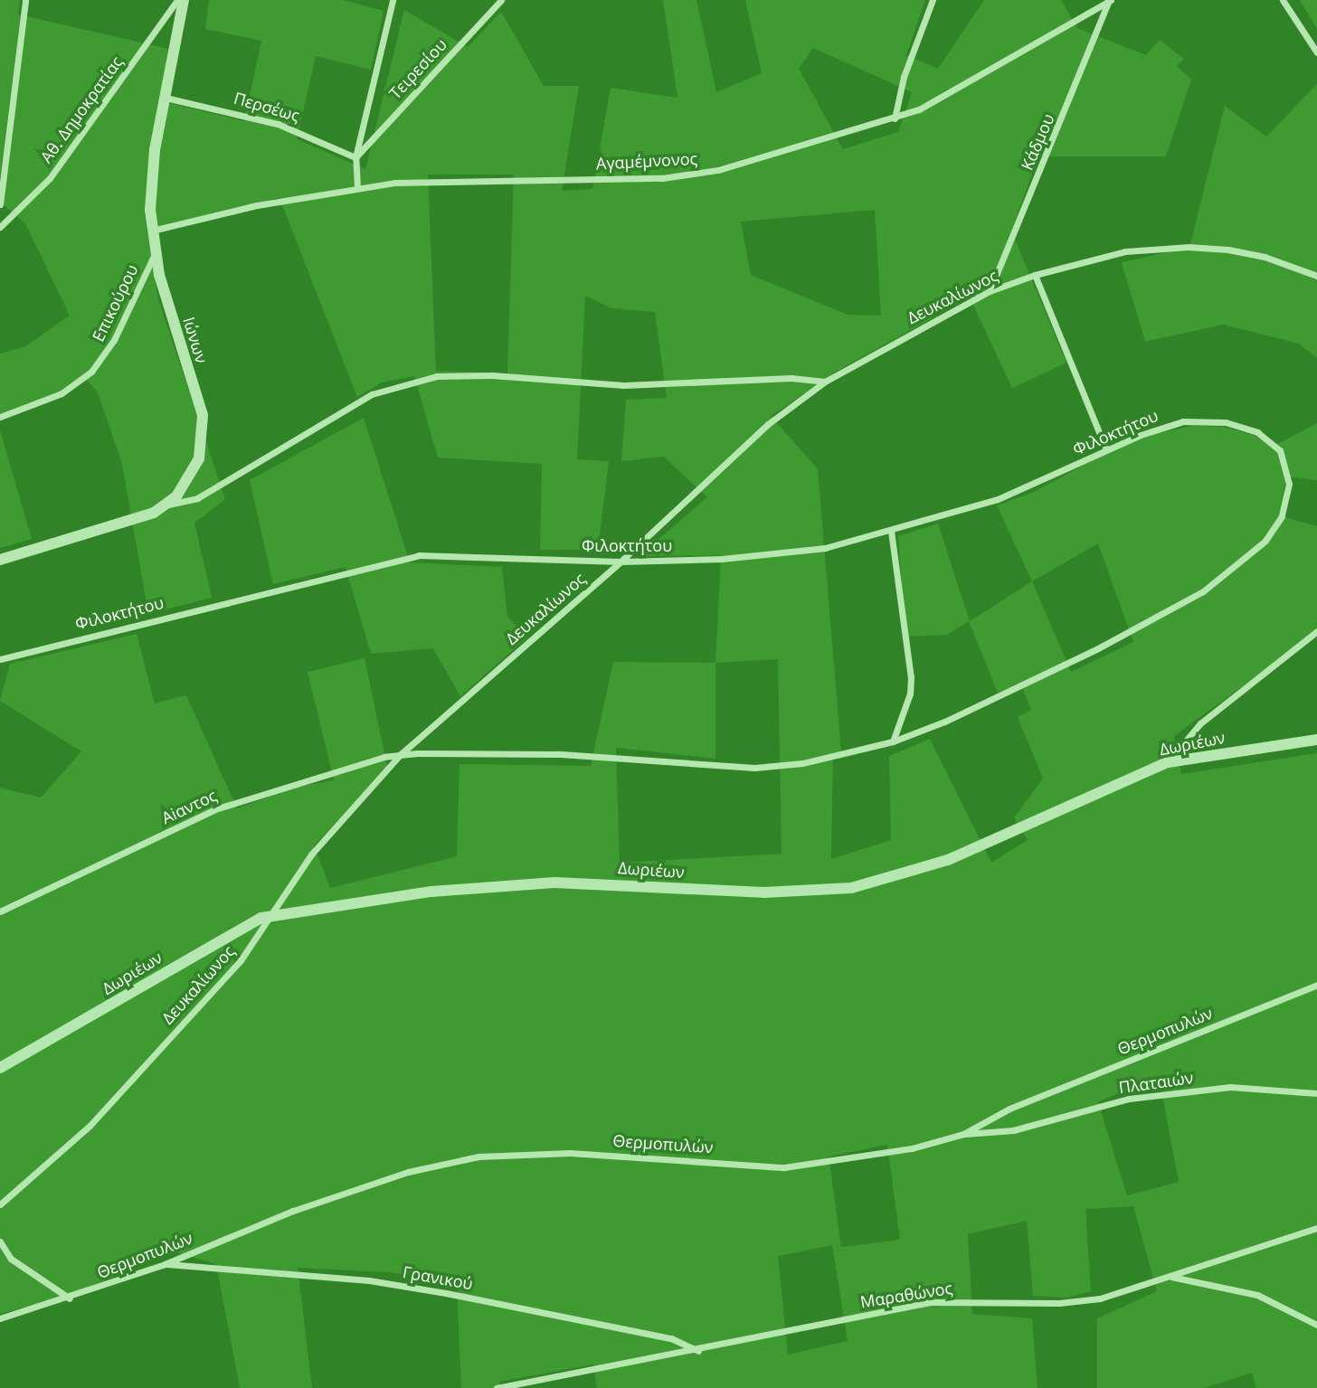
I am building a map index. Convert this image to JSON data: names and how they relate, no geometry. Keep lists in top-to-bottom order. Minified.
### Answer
{"streets":{"street":["Τειρεσίου","Περσέως","Αθ. Δημοκρατίας","Κάδμου","Αγαμέμνονος","Δευκαλίωνος","Επικούρου","Ιώνων","Φιλοκτήτου","Δωριέων","Aiαντος","Θερμοπυλών","Πλαταιών","Γρανικού","Μαραθώνος"]},"crossings":[["Τειρεσίου","Περσέως"],["Περσέως","Ιώνων"],["Κάδμου","Αγαμέμνονος"],["Κάδμου","Δευκαλίωνος"],["Αγαμέμνονος","Ιώνων"],["Δευκαλίωνος","Φιλοκτήτου"],["Δευκαλίωνος","Δωριέων"],["Δευκαλίωνος","Aiαντος"],["Επικούρου","Ιώνων"],["Φιλοκτήτου","Aiαντος"],["Θερμοπυλών","Πλαταιών"],["Θερμοπυλών","Γρανικού"],["Γρανικού","Μαραθώνος"]]}
